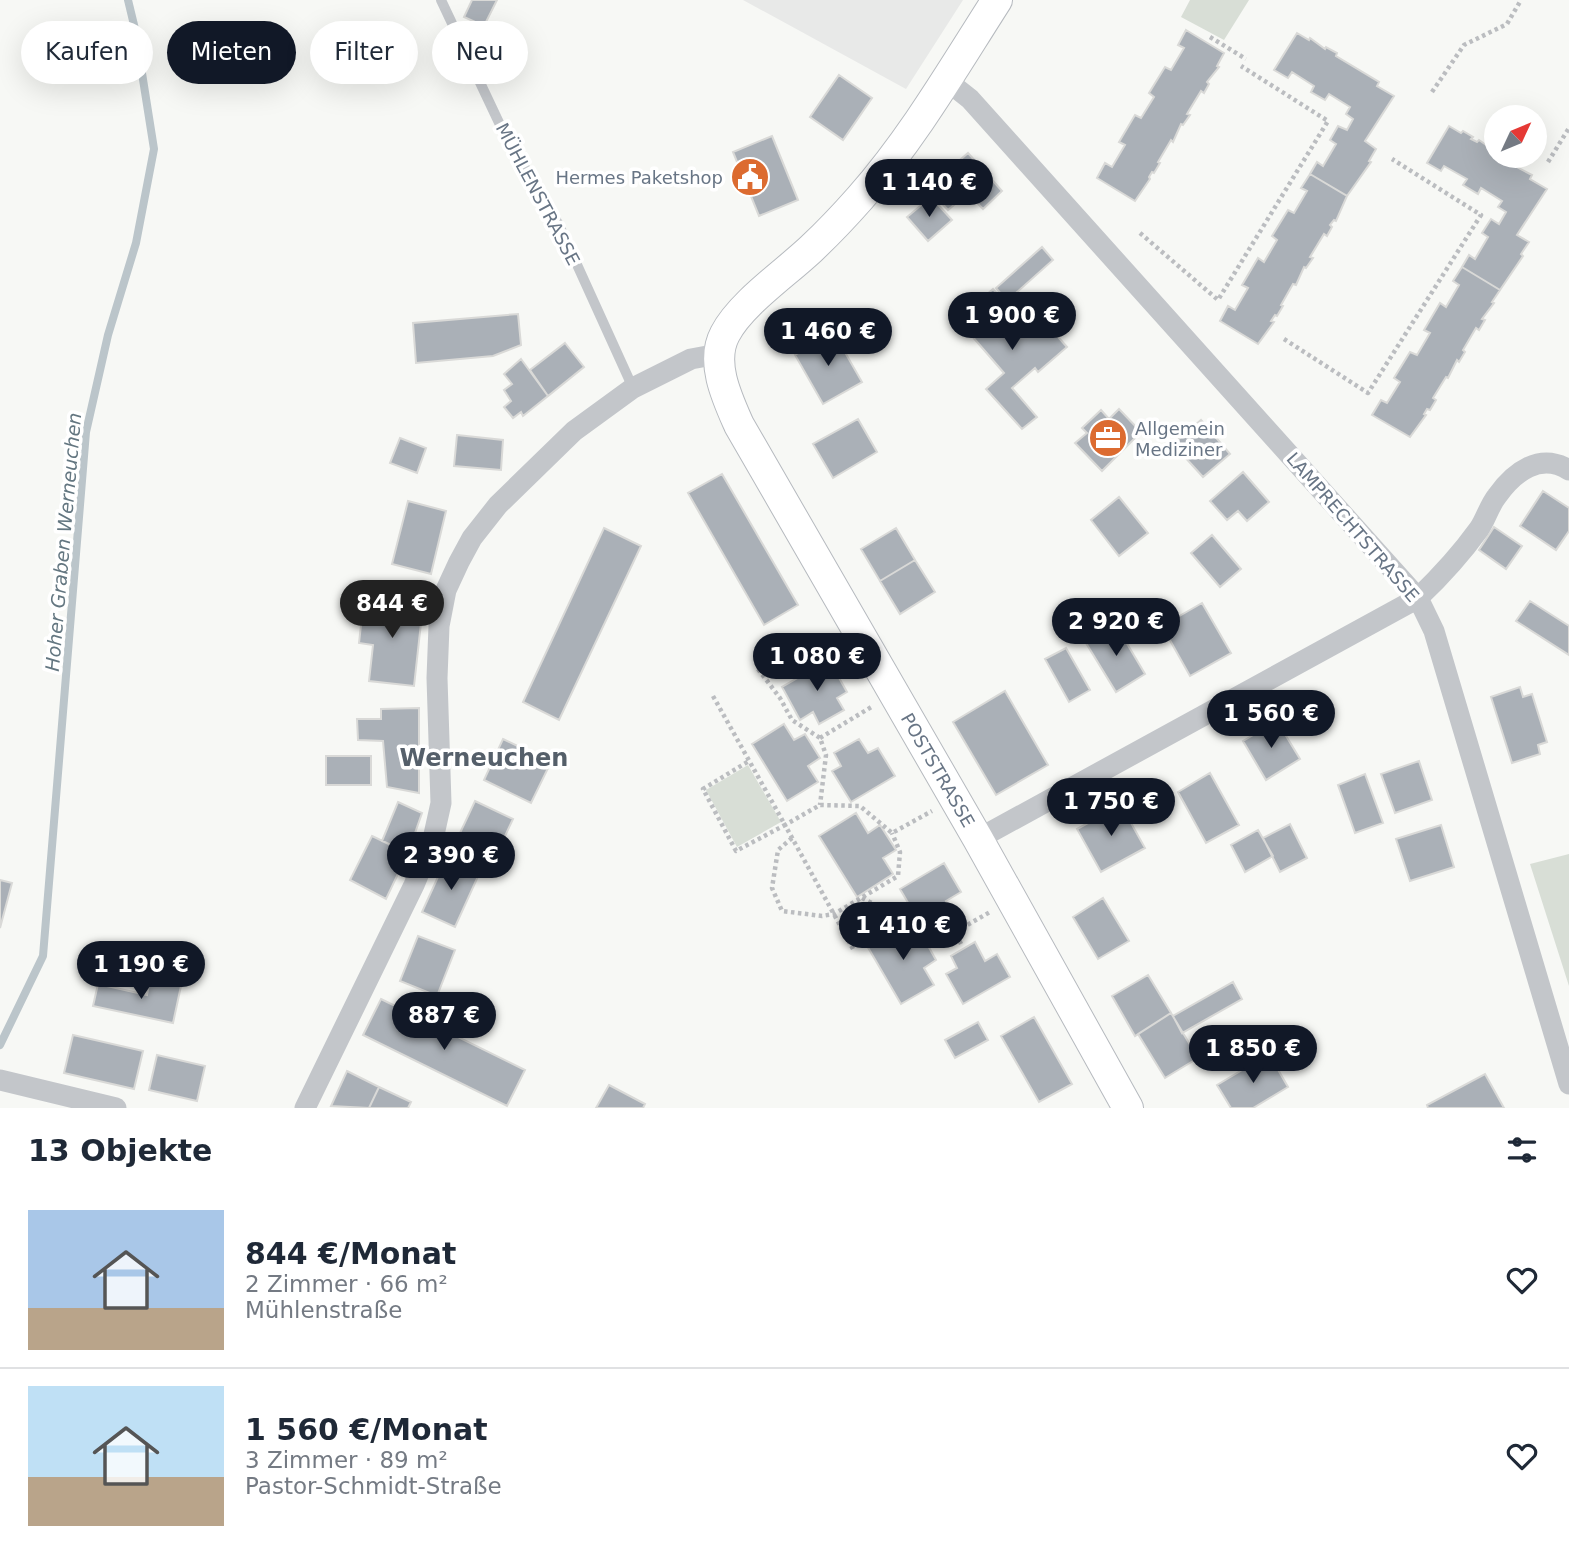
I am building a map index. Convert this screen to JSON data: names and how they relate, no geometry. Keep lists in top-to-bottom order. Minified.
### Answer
{"streets":{"main road":["POSTSTRASSE"],"street":["LAMPRECHTSTRASSE"],"lane":["MÜHLENSTRASSE"]},"districts":["Werneuchen"],"water":["Hoher Graben Werneuchen"],"places":{"public building":["Hermes Paketshop"],"office":["Allgemein Mediziner"]},"north":"top right","page":{"chip":["Kaufen","Mieten","Filter","Neu"],"price":["1 140 €","1 900 €","1 460 €","844 €","2 920 €","1 080 €","1 560 €","1 750 €","2 390 €","1 410 €","1 190 €","887 €","1 850 €"],"heading":"13 Objekte","list":[{"name":"844 €/Monat","note":"2 Zimmer · 66 m² · Mühlenstraße"},{"name":"1 560 €/Monat","note":"3 Zimmer · 89 m² · Pastor-Schmidt-Straße"}]}}
